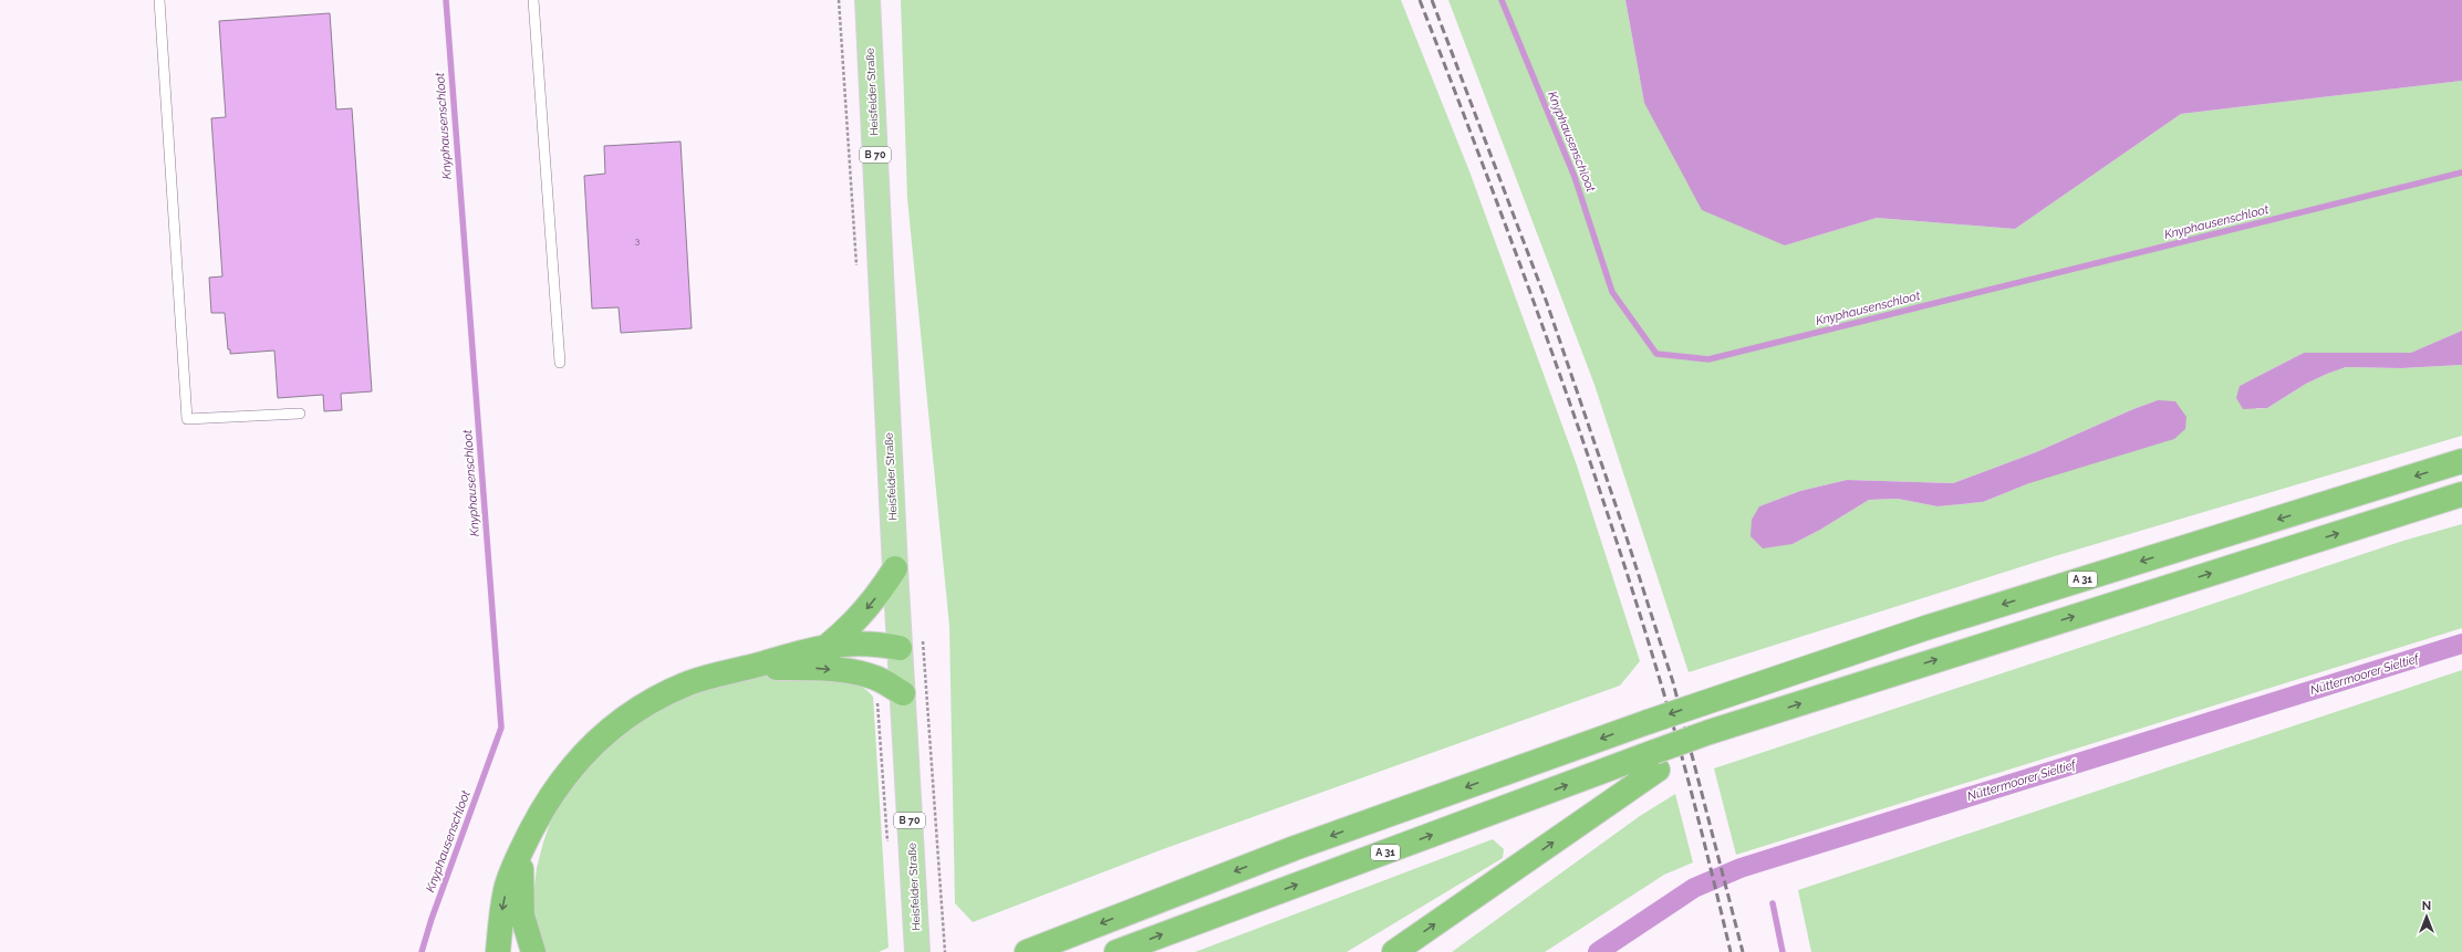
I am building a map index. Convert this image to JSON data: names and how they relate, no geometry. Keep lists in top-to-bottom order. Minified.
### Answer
{"streets":{"highway":["A 31"],"main road":["Heisfelder Straße","B 70"]},"water":["Knyphausenschloot","Nüttermoorer Sieltief"],"house_numbers":["3"],"north":"top"}
